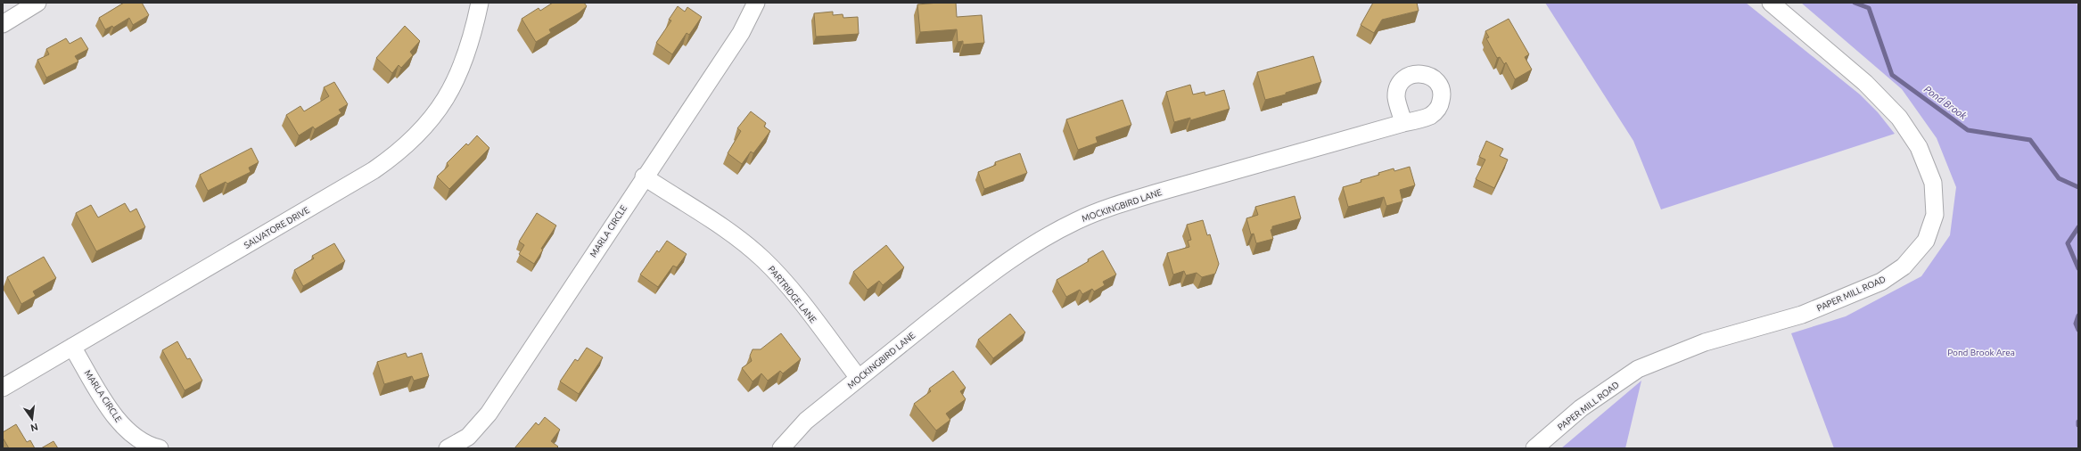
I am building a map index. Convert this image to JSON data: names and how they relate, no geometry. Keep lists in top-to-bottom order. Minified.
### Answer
{"streets":{"street":["MOCKINGBIRD LANE","SALVATORE DRIVE","MARLA CIRCLE","PAPER MILL ROAD","PARTRIDGE LANE"]},"crossings":[["MOCKINGBIRD LANE","PARTRIDGE LANE"],["SALVATORE DRIVE","MARLA CIRCLE"],["MARLA CIRCLE","PARTRIDGE LANE"]],"water":["Pond Brook"],"parks":["Pond Brook Area"],"north":"bottom"}
